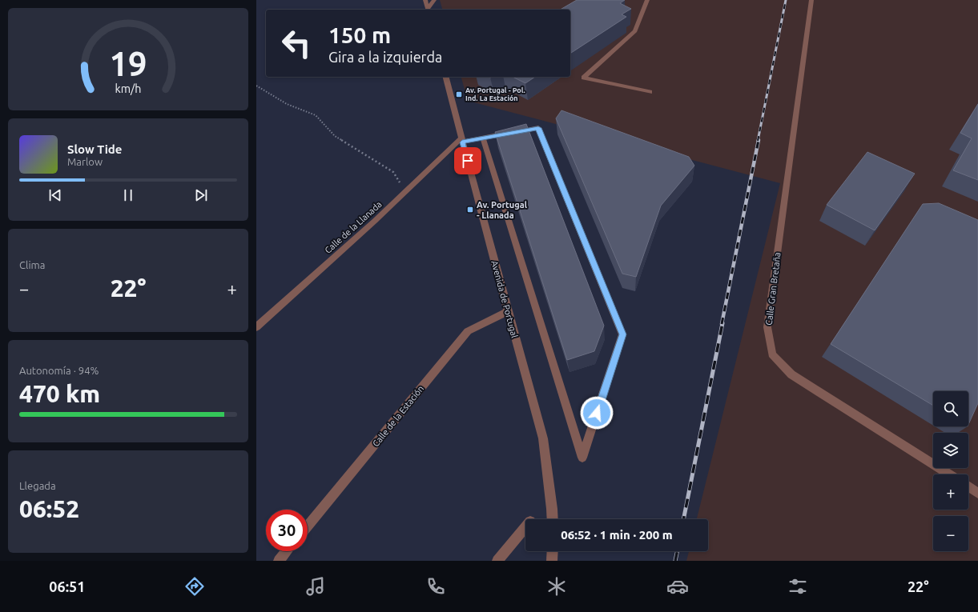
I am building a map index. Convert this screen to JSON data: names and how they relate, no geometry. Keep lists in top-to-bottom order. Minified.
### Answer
{"streets":{"street":["Calle de la Llanada","Calle Gran Bretaña","Avenida de Portugal","Calle de la Estación"]},"crossings":[["Calle de la Llanada","Avenida de Portugal"],["Avenida de Portugal","Calle de la Estación"]],"places":{"transit":["Av. Portugal - Pol. Ind. La Estación","Av. Portugal - Llanada"]},"page":{"turn":["150 m","Gira a la izquierda"],"song":["Slow Tide","Marlow"],"tile":["Clima",["Autonomía · 94%","470 km"],["Llegada","06:52"]],"heat":["−","22°","+"],"map_buttons":["+","−"],"limit":"30","trip":"06:52 · 1 min · 200 m","tabs":["06:51","22°"],"gauge":["19","km/h"]}}
